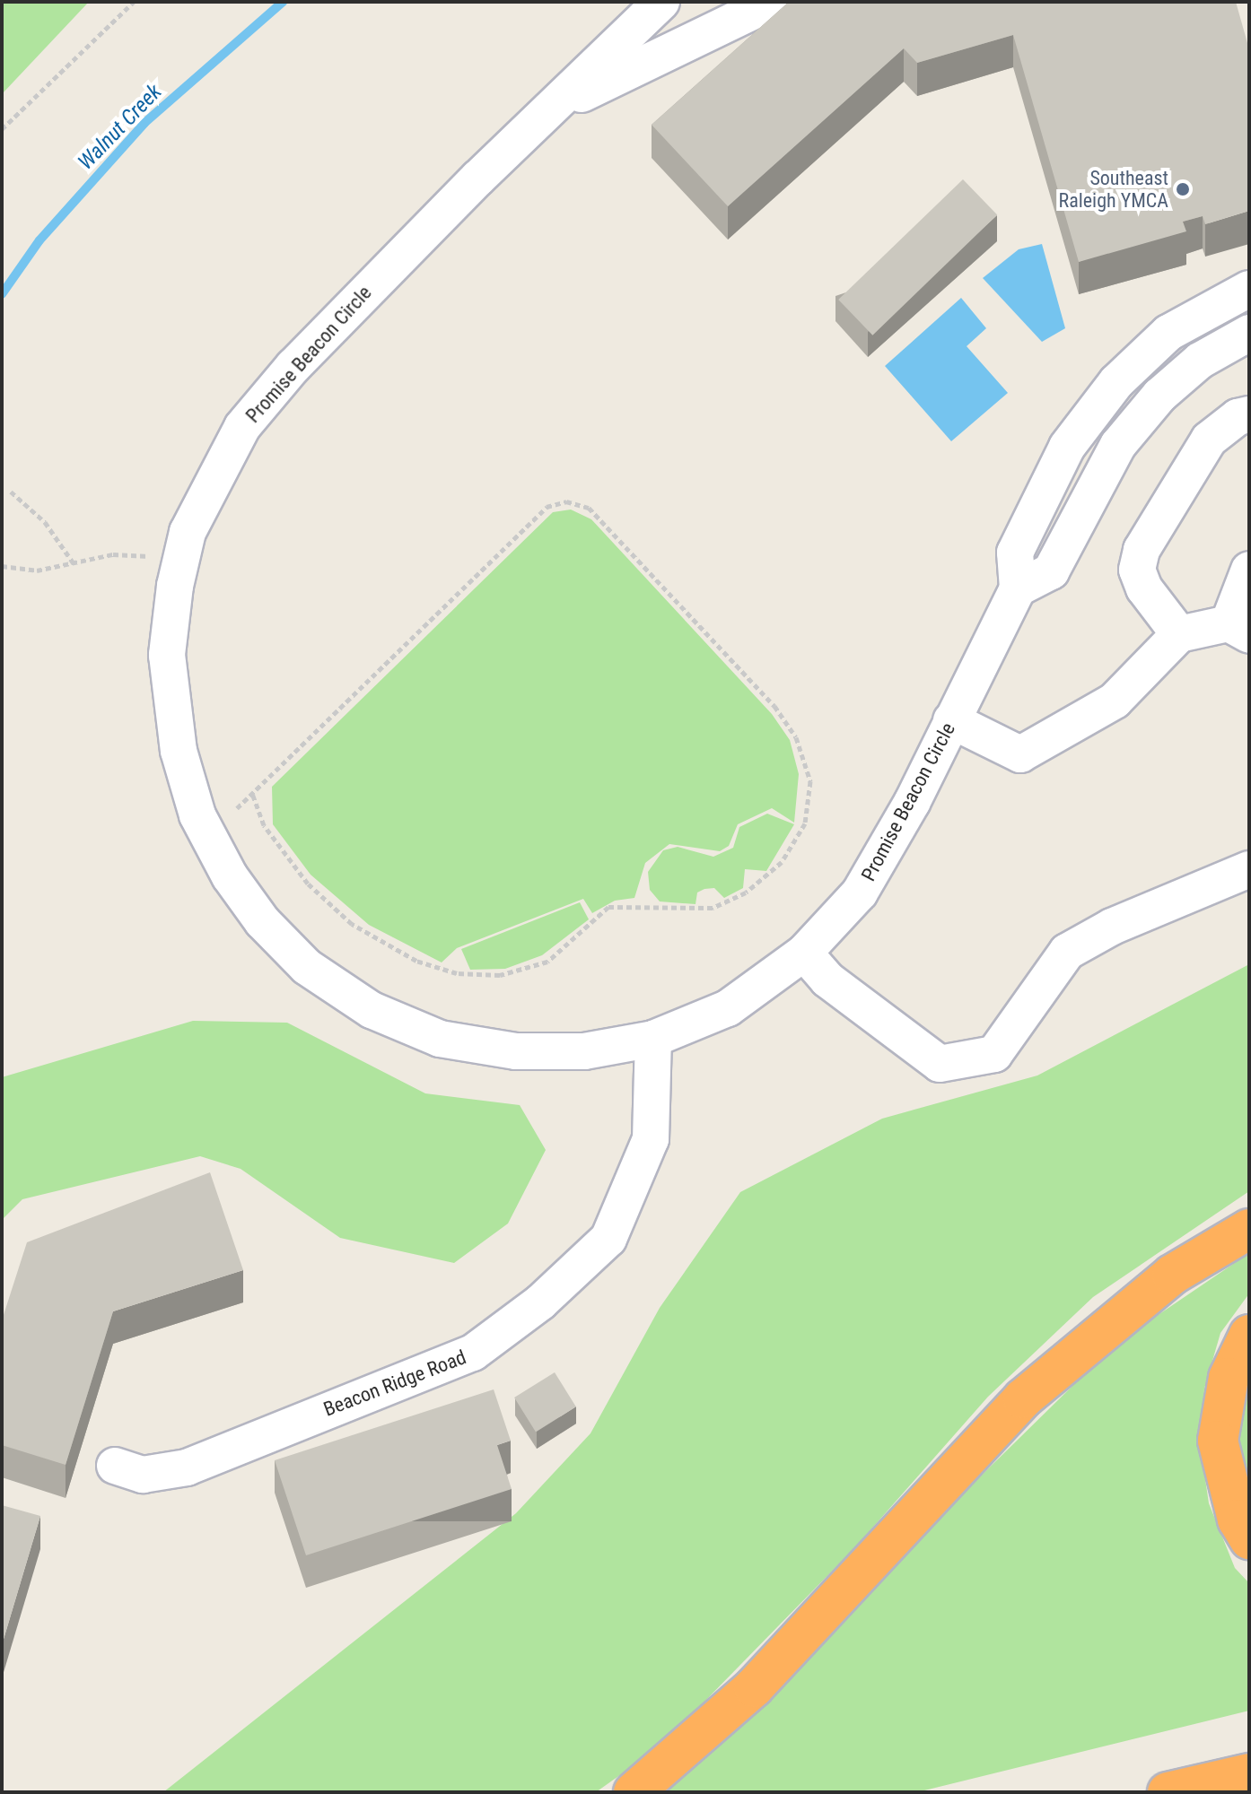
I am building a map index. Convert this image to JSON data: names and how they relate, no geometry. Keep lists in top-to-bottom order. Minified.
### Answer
{"streets":{"street":["Promise Beacon Circle","Beacon Ridge Road"]},"crossings":[["Promise Beacon Circle","Beacon Ridge Road"]],"water":["Walnut Creek"],"places":["Southeast Raleigh YMCA"]}
